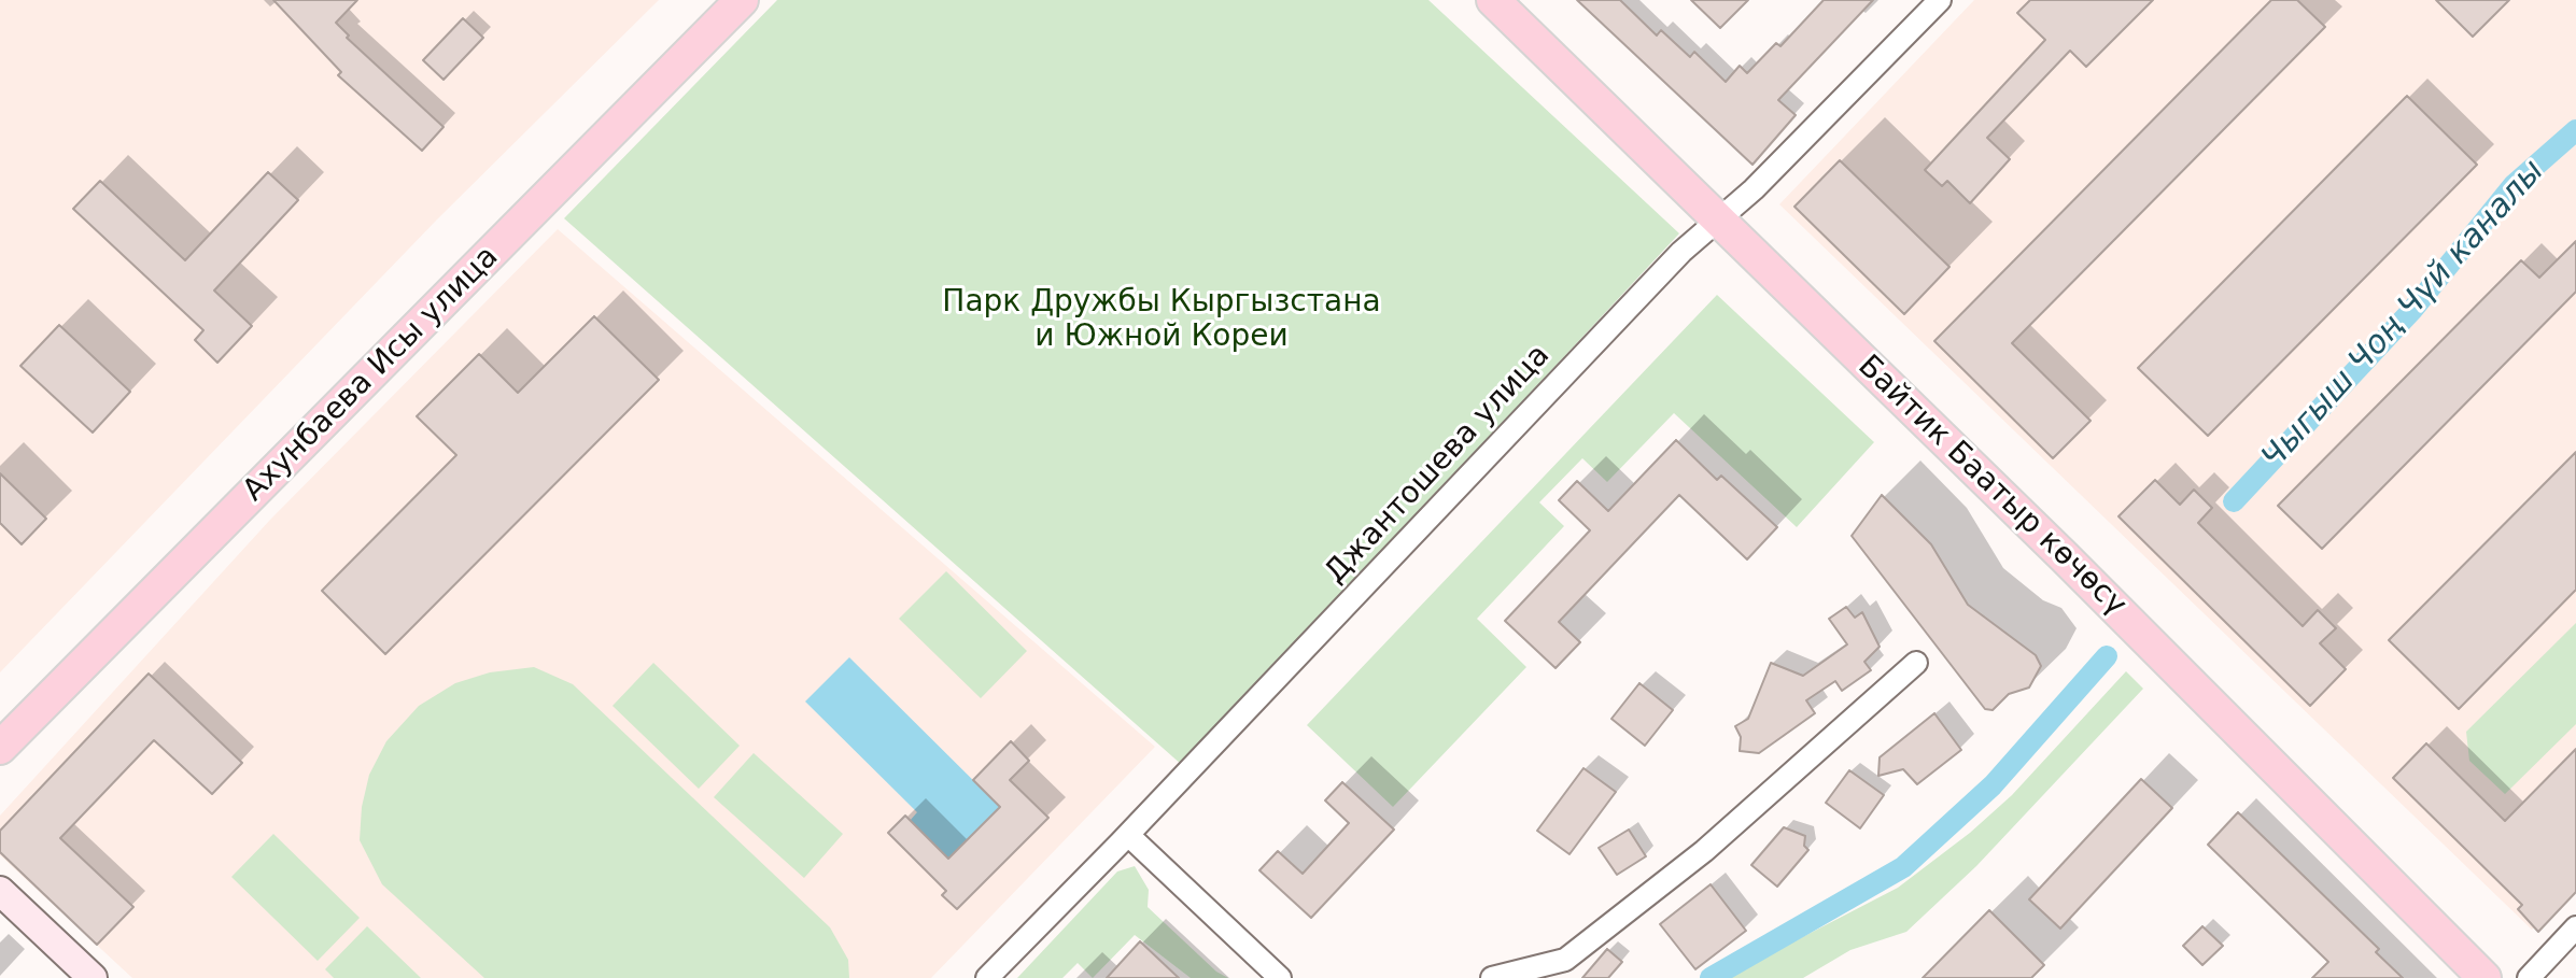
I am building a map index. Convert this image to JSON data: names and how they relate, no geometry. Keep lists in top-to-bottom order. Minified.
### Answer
{"streets":{"main road":["Ахунбаева Исы улица","Байтик Баатыр көчөсү"],"street":["Джантошева улица"]},"crossings":[["Джантошева улица","Байтик Баатыр көчөсү"]],"water":["Чыгыш Чоң Чүй каналы"],"parks":["Парк Дружбы Кыргызстана и Южной Кореи"]}
